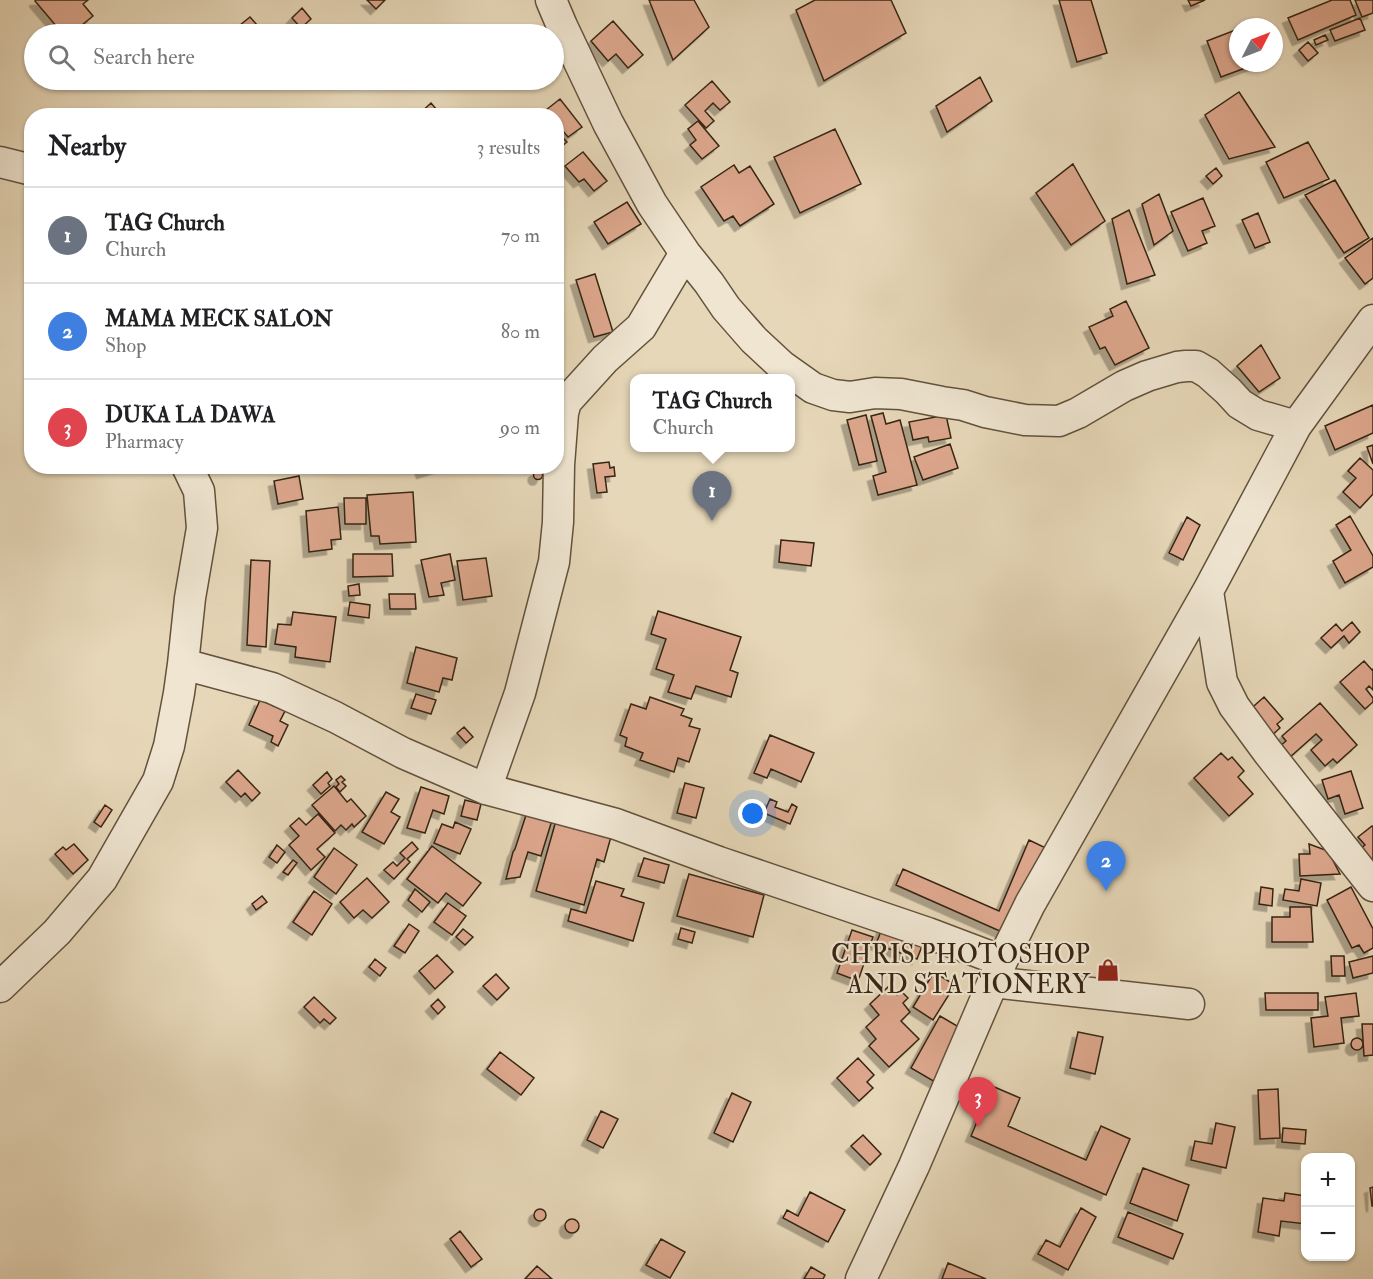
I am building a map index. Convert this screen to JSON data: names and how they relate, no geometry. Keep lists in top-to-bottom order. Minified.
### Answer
{"places":{"shop":["CHRIS PHOTOSHOP AND STATIONERY"]},"north":"top right","page":{"search":"Search here","heading":["Nearby","3 results"],"list":[{"mark":"1","name":"TAG Church","note":"Church","value":"70 m"},{"mark":"2","name":"MAMA MECK SALON","note":"Shop","value":"80 m"},{"mark":"3","name":"DUKA LA DAWA","note":"Pharmacy","value":"90 m"}],"popup":["TAG Church","Church"],"pins":["1","2","3"],"map_buttons":["+","−"]}}
